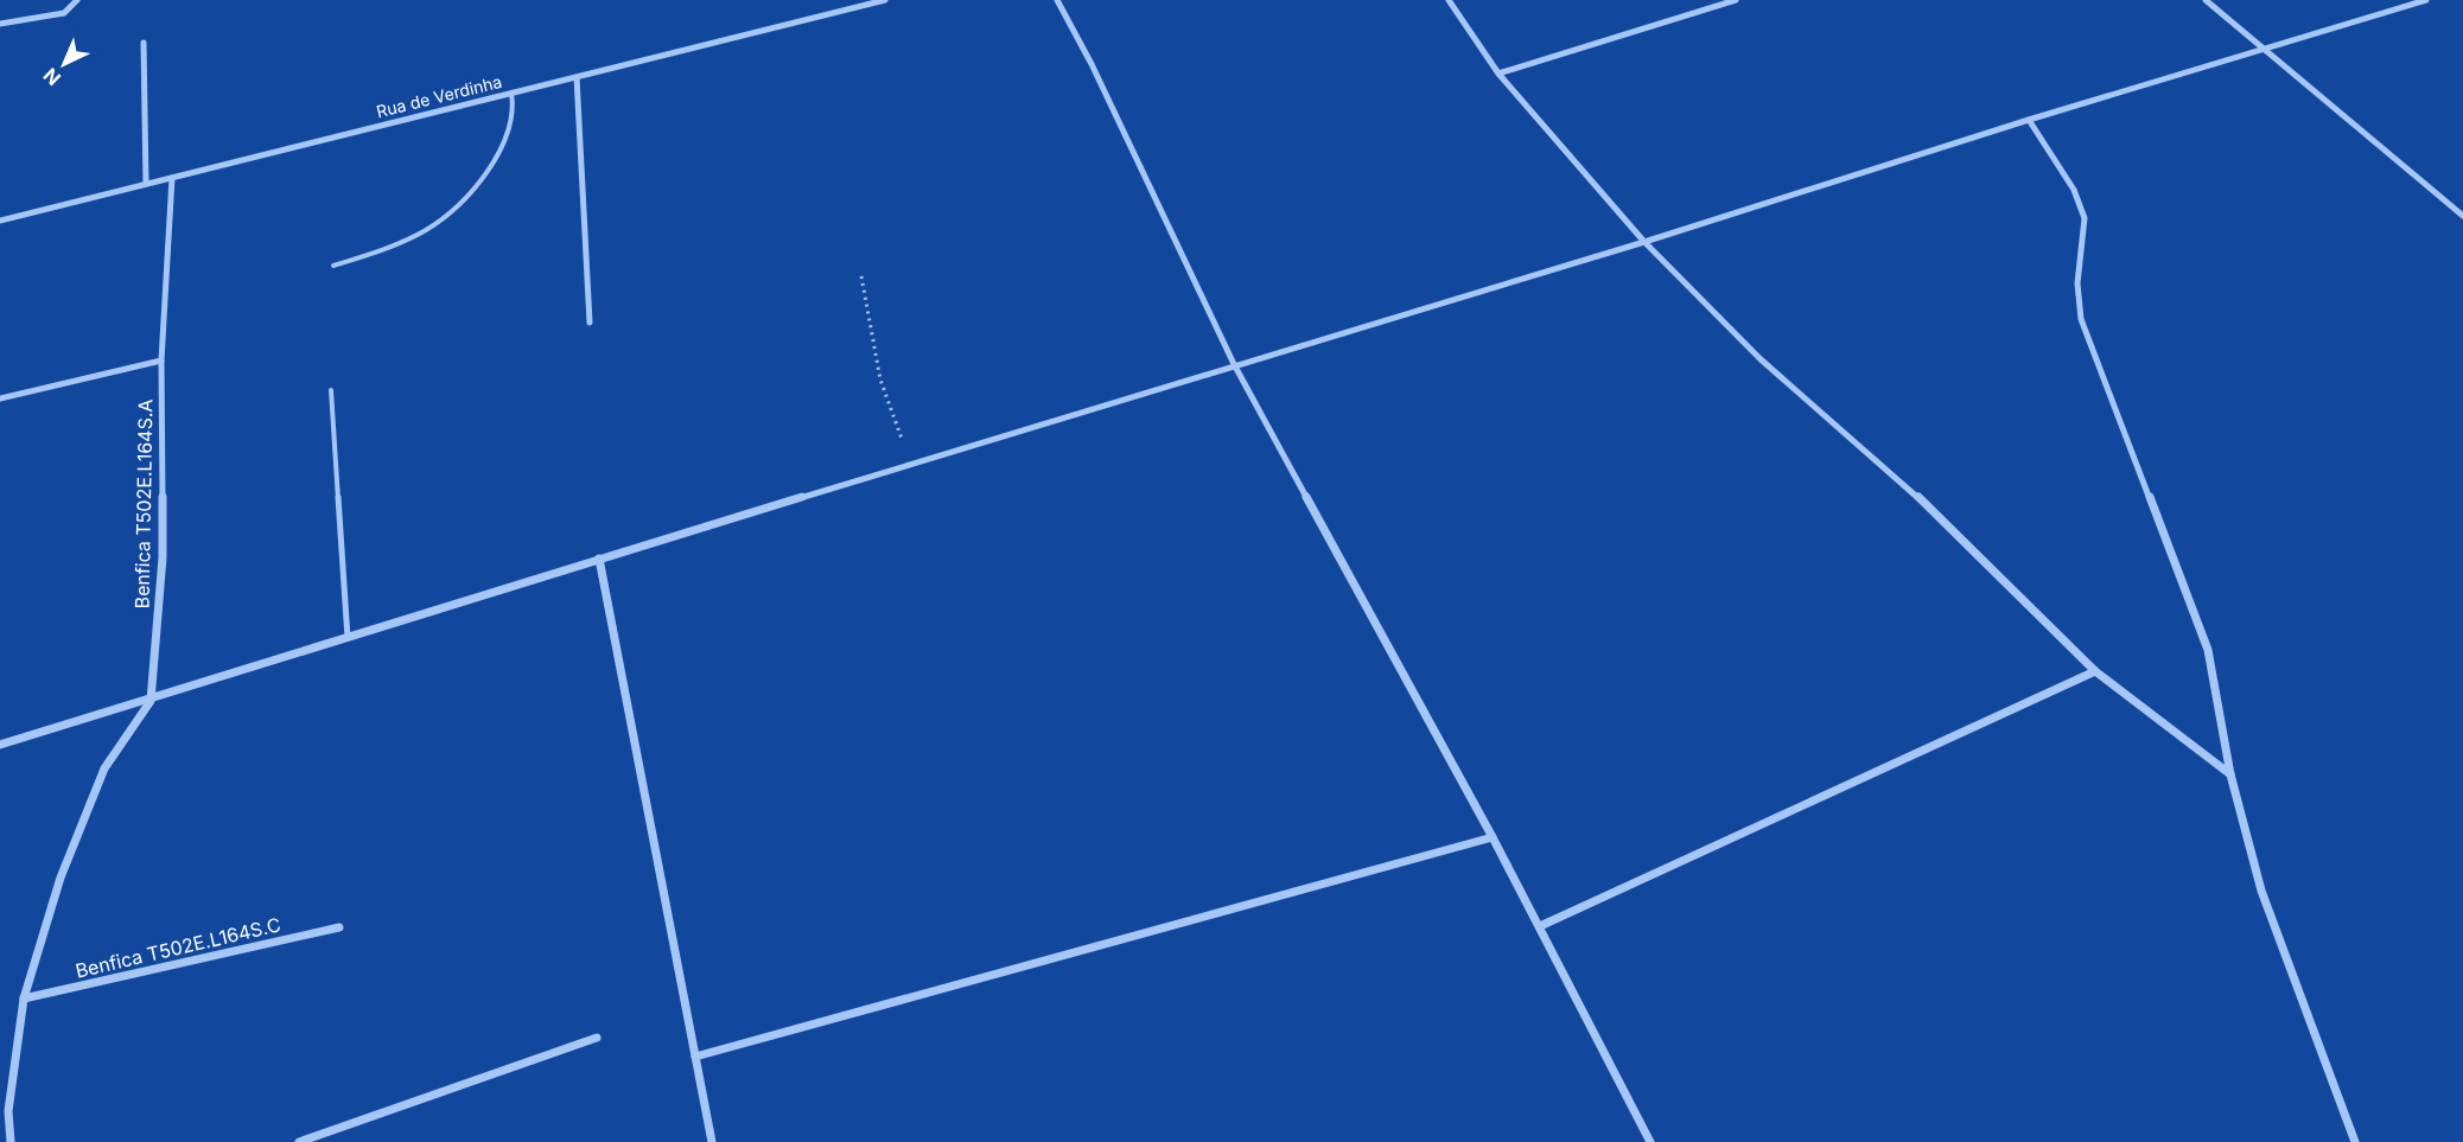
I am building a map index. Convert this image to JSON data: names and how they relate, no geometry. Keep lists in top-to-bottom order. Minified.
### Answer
{"streets":{"street":["Rua de Verdinha","Benfica T502E.L164S.A","Benfica T502E.L164S.C"]},"crossings":[["Rua de Verdinha","Benfica T502E.L164S.A"],["Benfica T502E.L164S.A","Benfica T502E.L164S.C"]],"north":"bottom left"}
